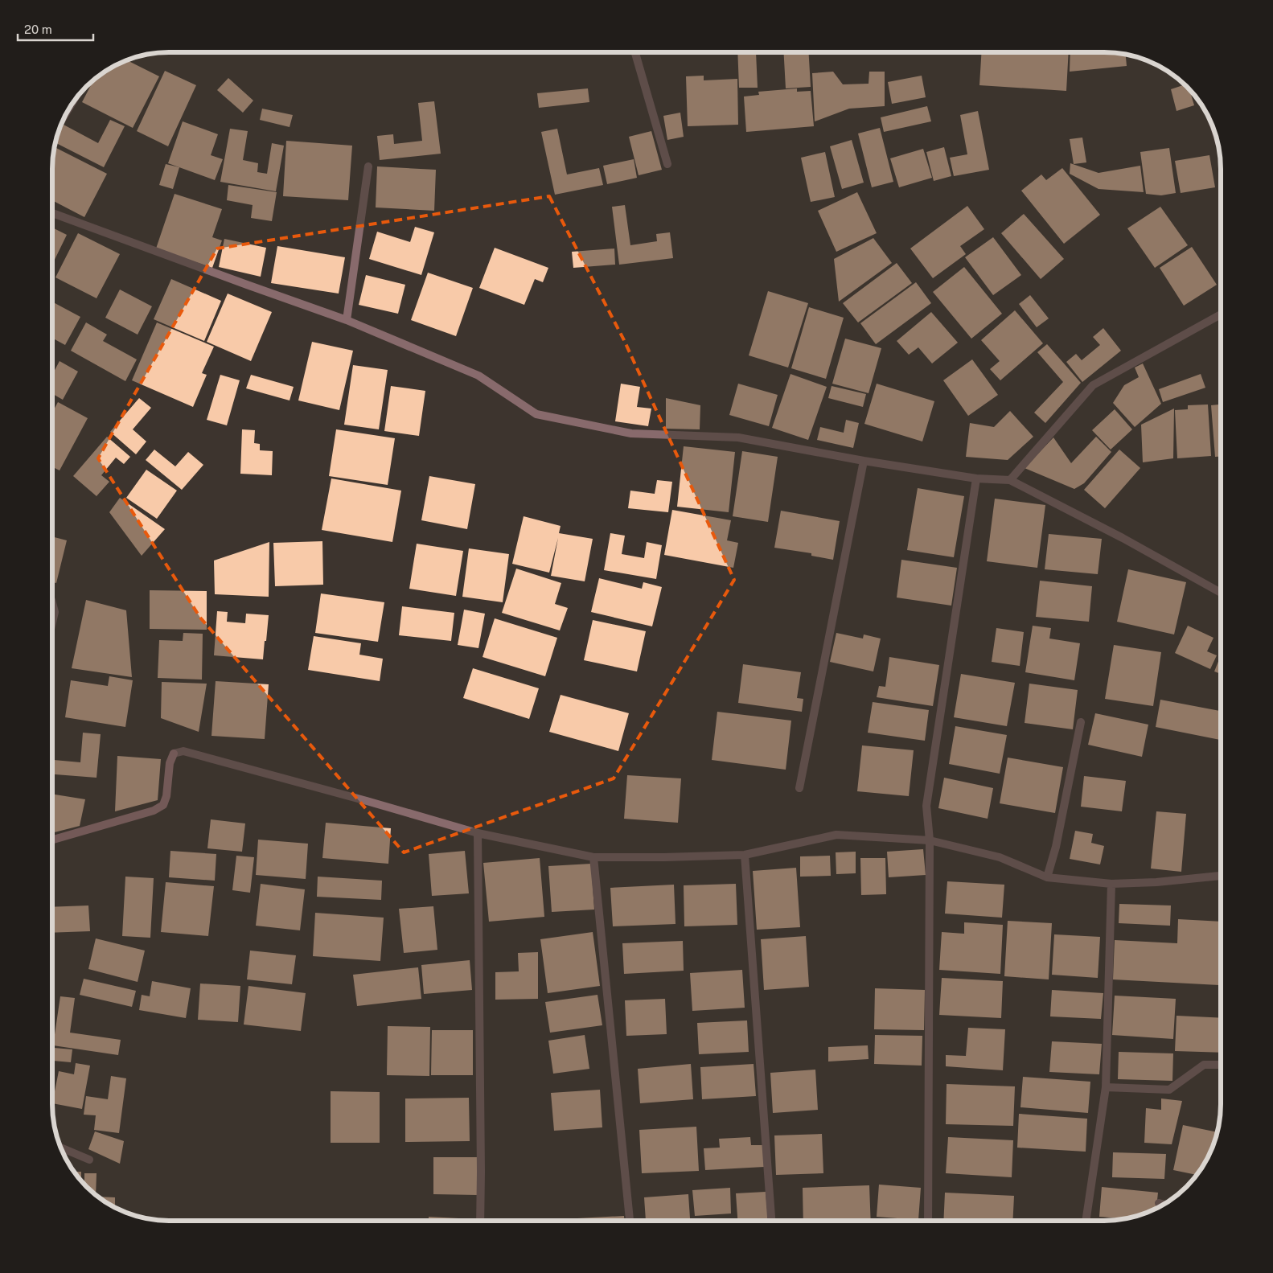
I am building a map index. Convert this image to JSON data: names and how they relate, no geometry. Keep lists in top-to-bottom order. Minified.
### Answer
{"scale_bar":"20 m"}
